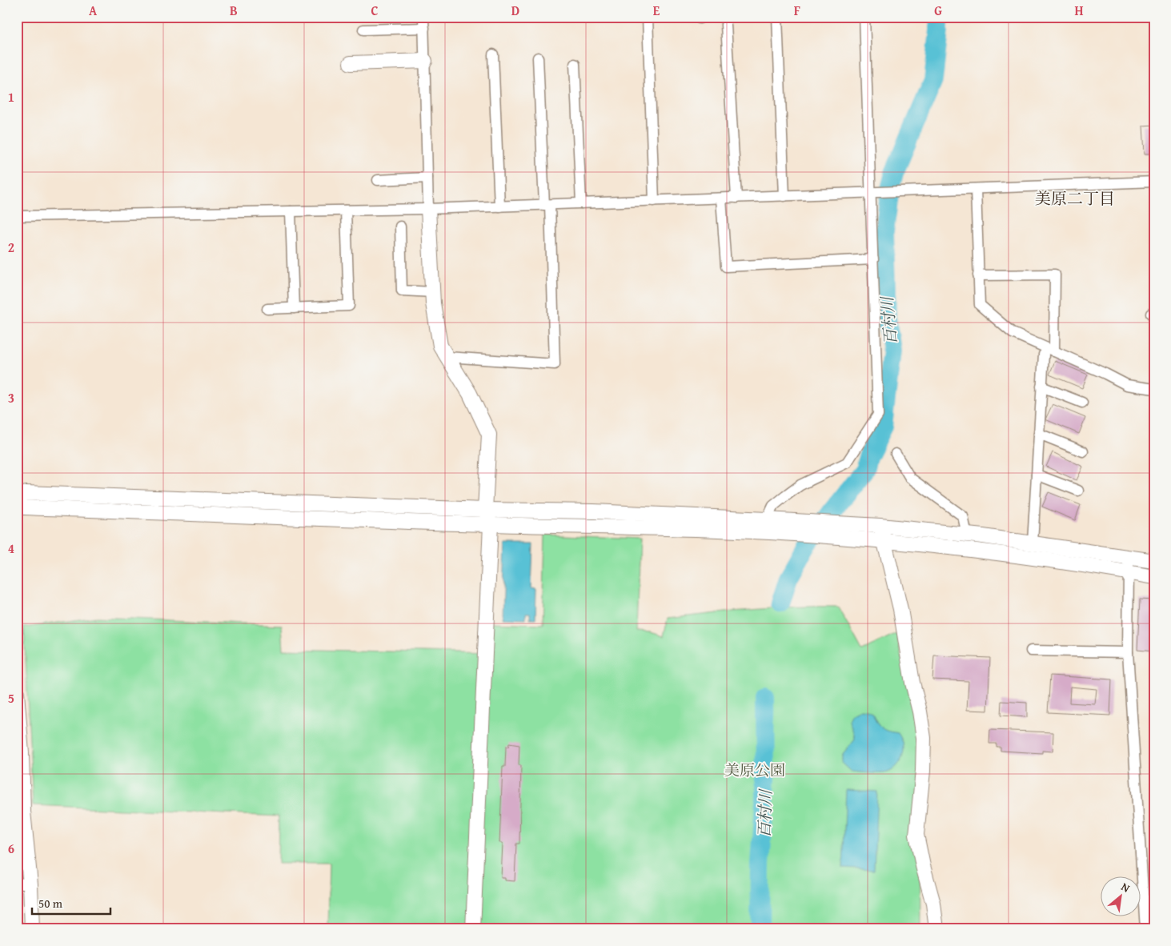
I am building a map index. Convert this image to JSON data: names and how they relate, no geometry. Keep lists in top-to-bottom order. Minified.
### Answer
{"districts":["美原二丁目"],"water":["百村川"],"parks":["美原公園"],"scale_bar":"50 m","north":"top right","grid":{"columns":["A","B","C","D","E","F","G","H"],"rows":["1","2","3","4","5","6"]}}
